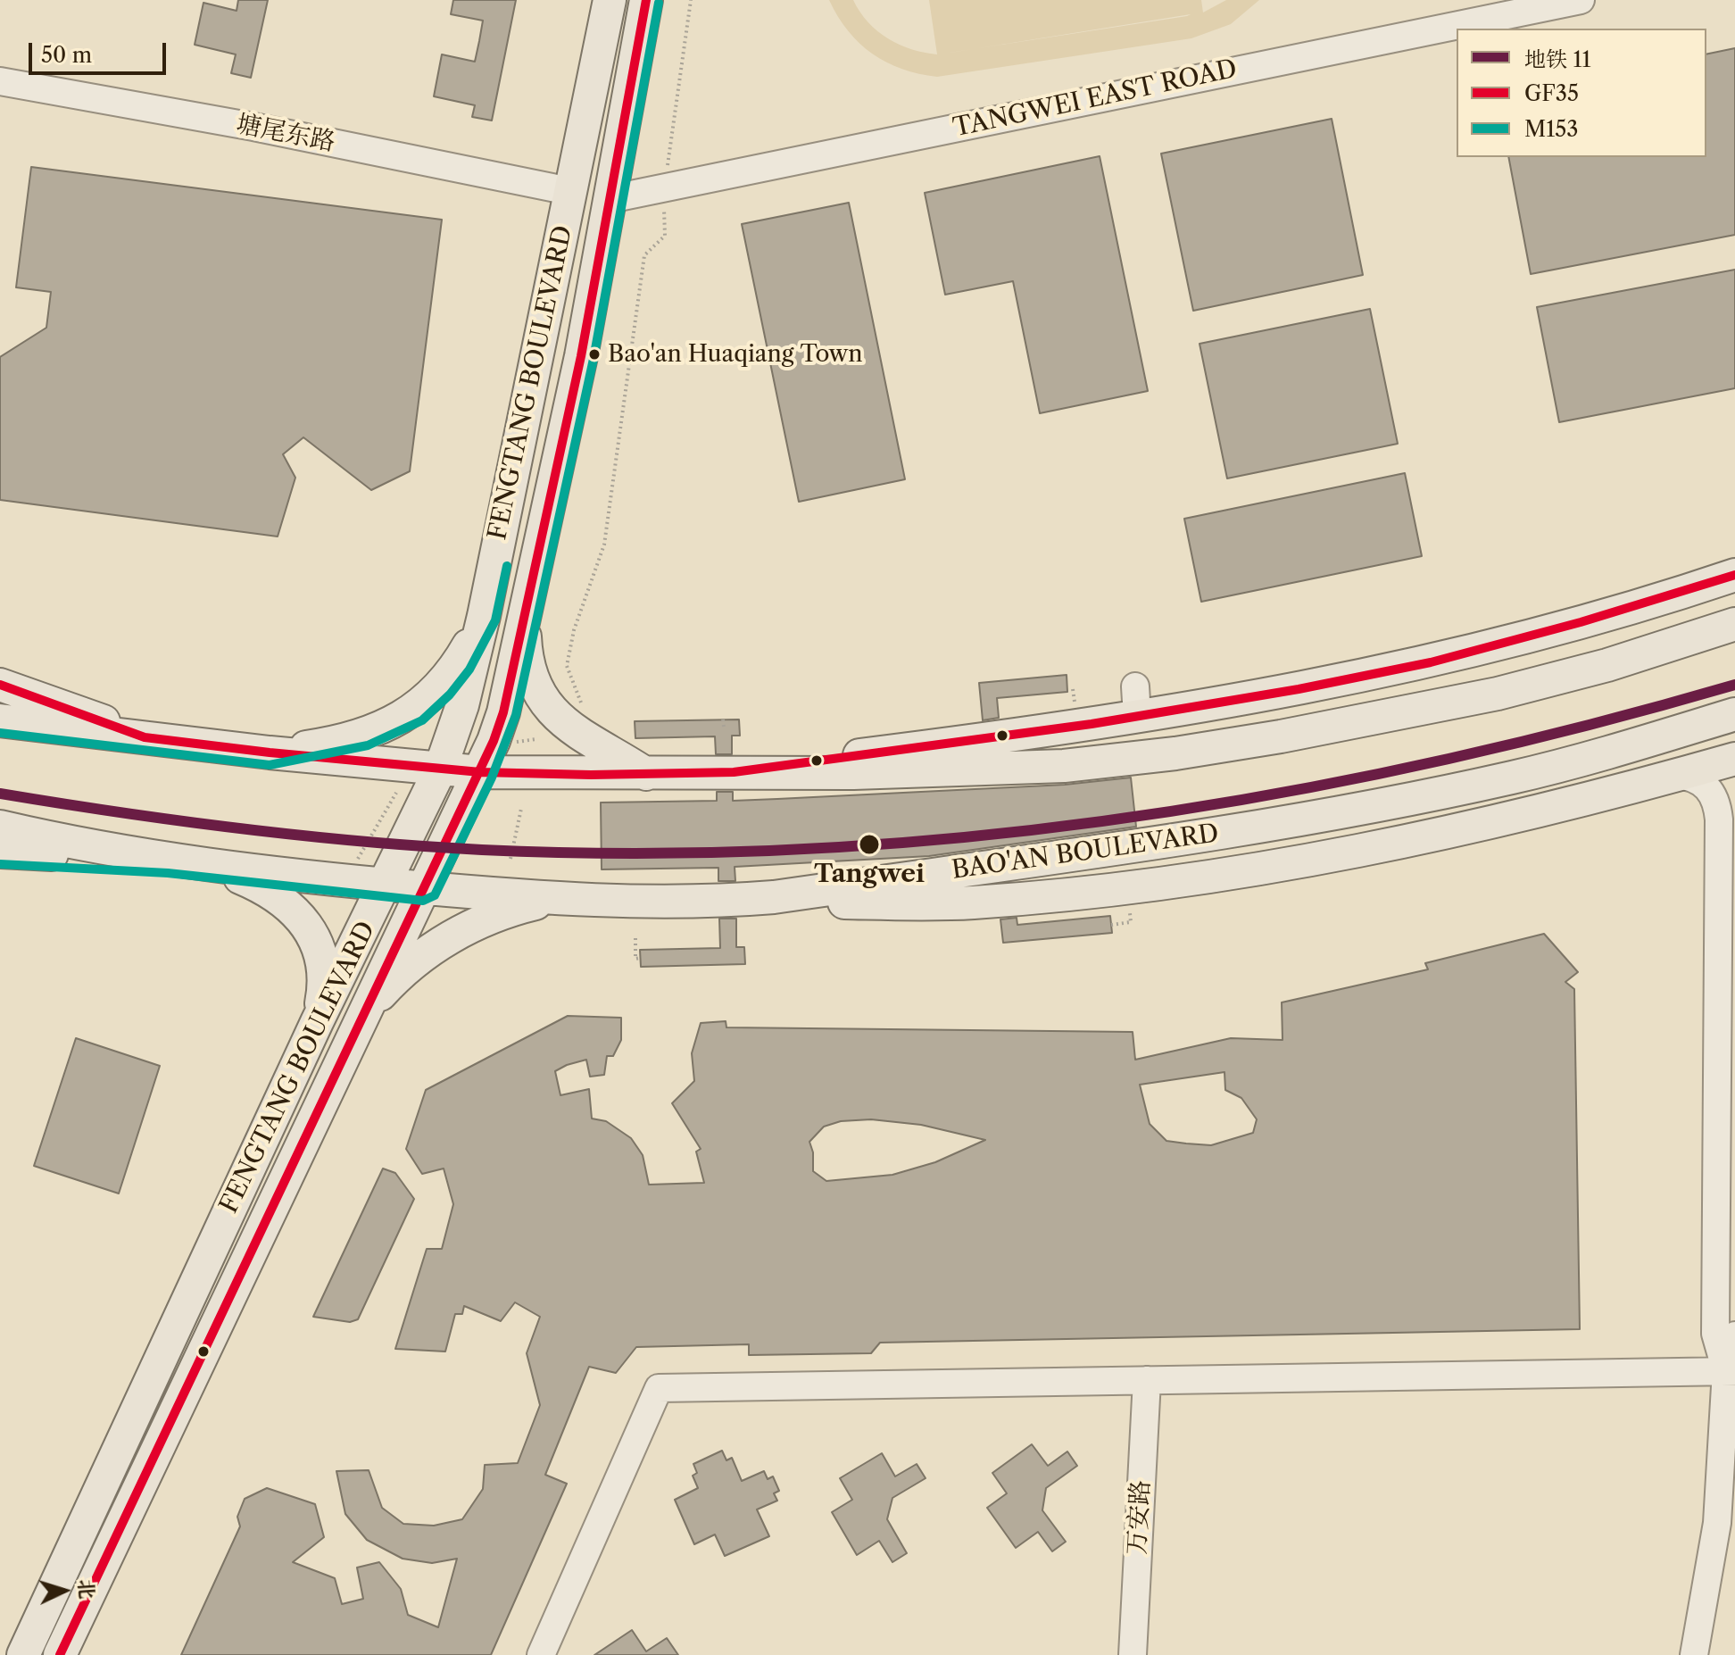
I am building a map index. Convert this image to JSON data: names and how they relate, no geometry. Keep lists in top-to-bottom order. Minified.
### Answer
{"streets":{"main road":["FENGTANG BOULEVARD","BAO'AN BOULEVARD"],"street":["TANGWEI EAST ROAD","塘尾东路","万安路"]},"crossings":[["TANGWEI EAST ROAD","FENGTANG BOULEVARD"],["塘尾东路","FENGTANG BOULEVARD"],["FENGTANG BOULEVARD","BAO'AN BOULEVARD"]],"places":["Bao'an Huaqiang Town","Tangwei"],"lines":["transit line GF35","transit line M153","metro line 11"],"legend":["地铁 11","GF35","M153"],"scale_bar":"50 m","north":"right"}
